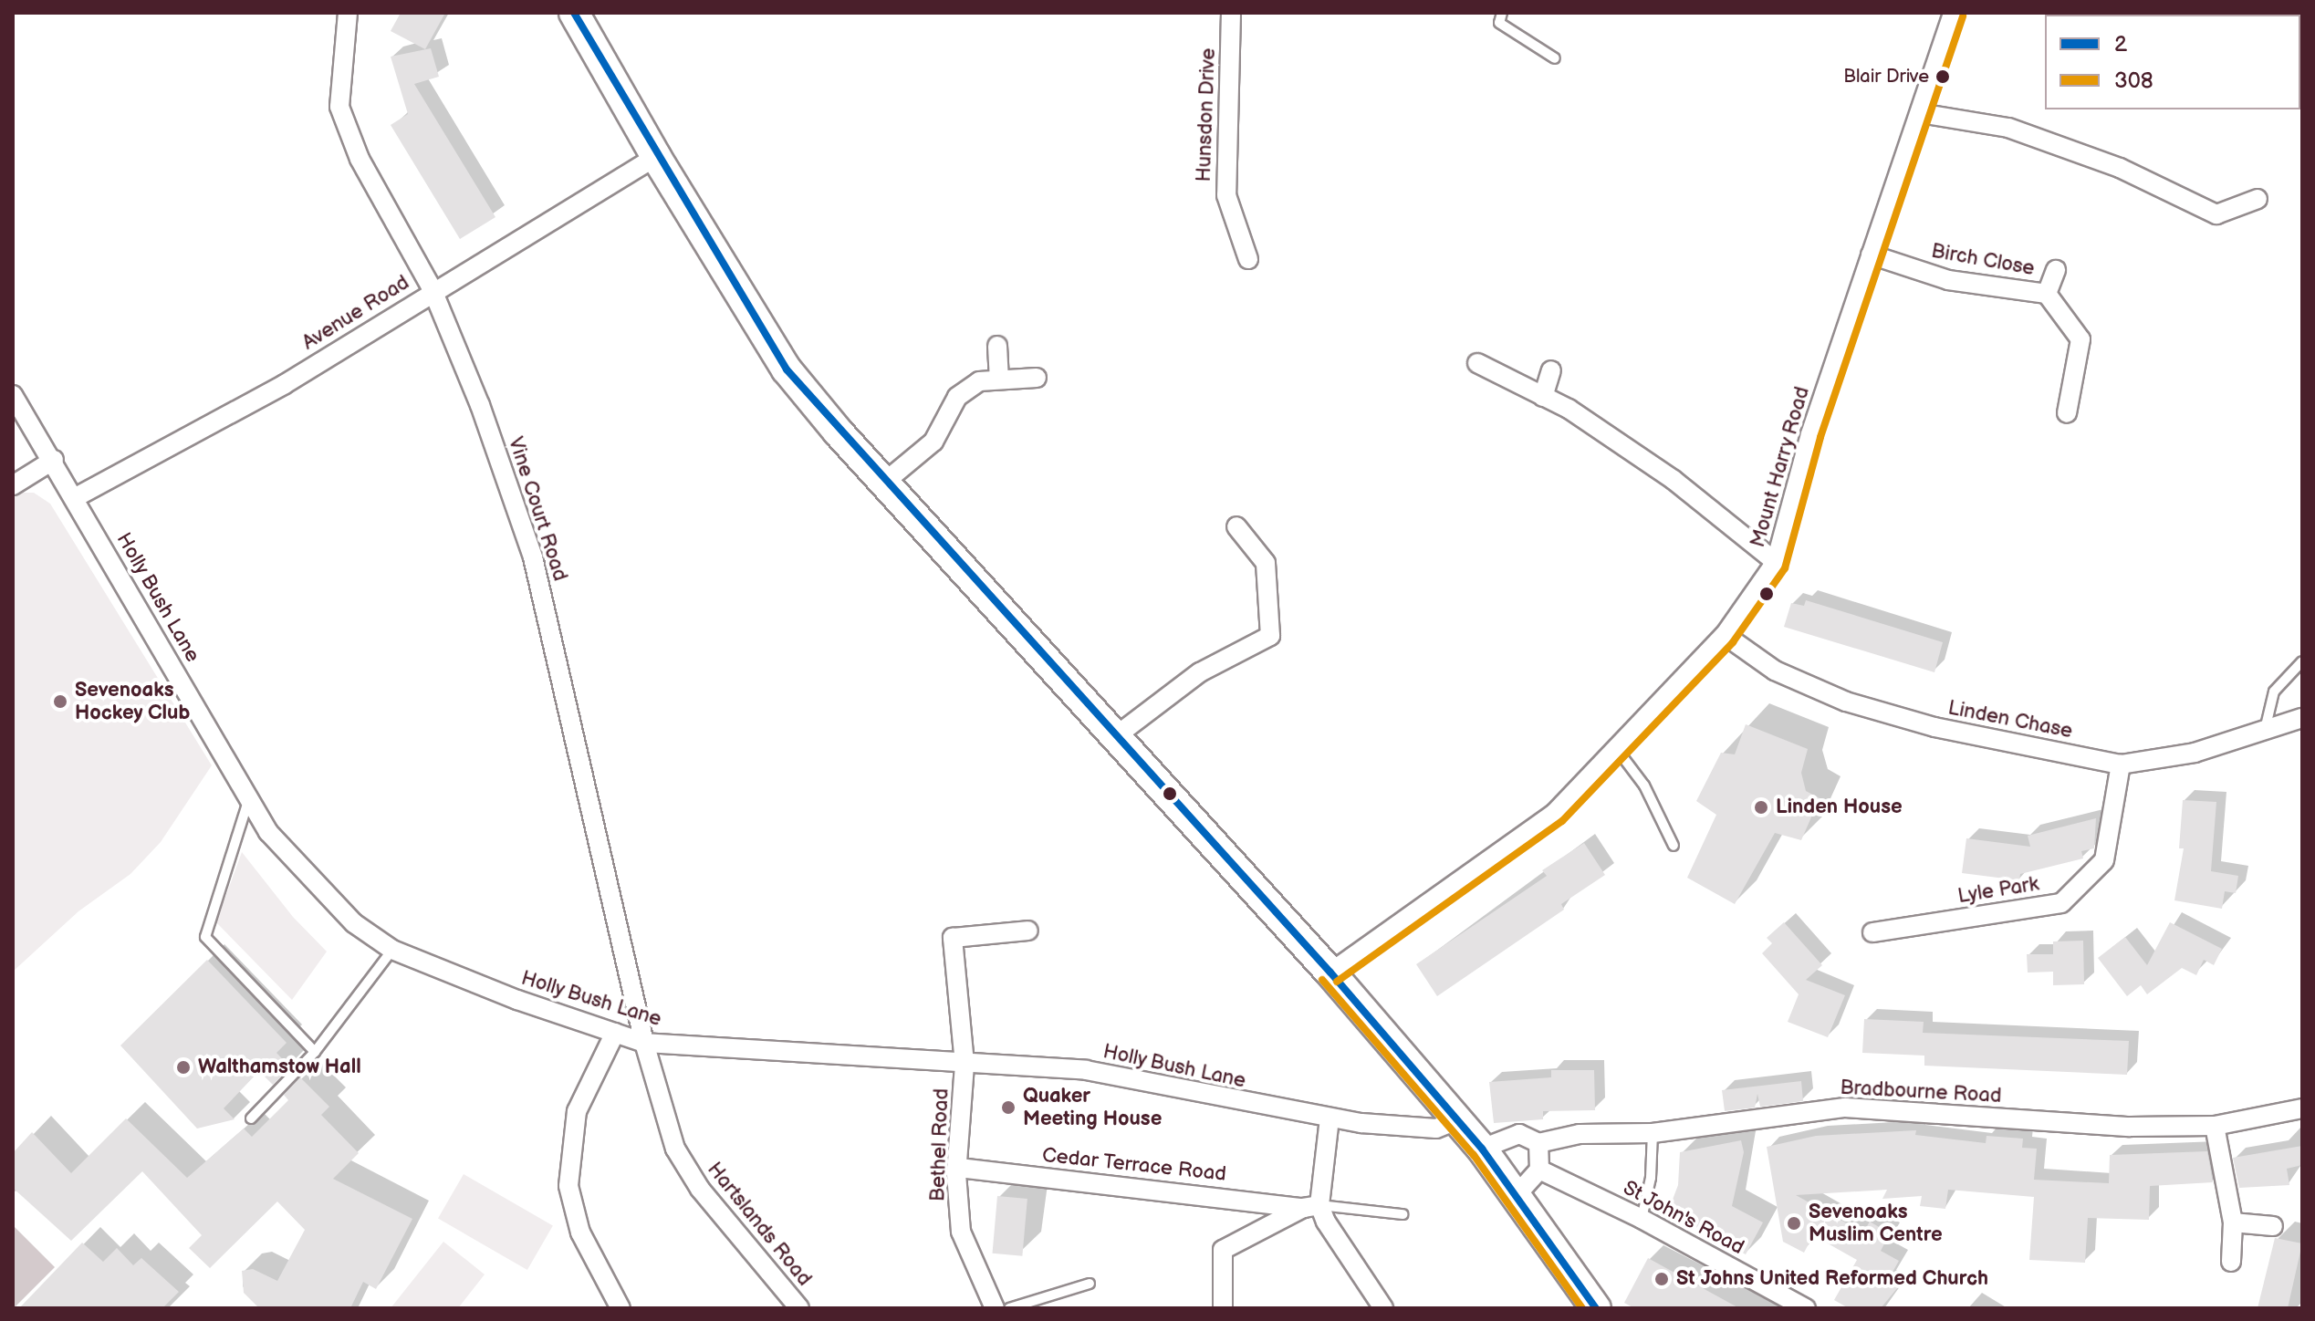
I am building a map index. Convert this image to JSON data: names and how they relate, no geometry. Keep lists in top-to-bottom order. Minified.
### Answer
{"streets":{"street":["Hunsdon Drive","Birch Close","Avenue Road","Mount Harry Road","Vine Court Road","Holly Bush Lane","Linden Chase","Lyle Park","Bradbourne Road","Bethel Road","Cedar Terrace Road","St John's Road","Hartslands Road"]},"crossings":[["Birch Close","Mount Harry Road"],["Avenue Road","Vine Court Road"],["Avenue Road","Holly Bush Lane"],["Mount Harry Road","Linden Chase"],["Vine Court Road","Holly Bush Lane"],["Vine Court Road","Hartslands Road"],["Holly Bush Lane","Bethel Road"],["Holly Bush Lane","Hartslands Road"],["Linden Chase","Lyle Park"],["Bethel Road","Cedar Terrace Road"]],"places":["Blair Drive","Sevenoaks Hockey Club","Linden House","Walthamstow Hall","Quaker Meeting House","Sevenoaks Muslim Centre","St Johns United Reformed Church"],"lines":["transit line 2","transit line 308"],"legend":["2","308"]}
